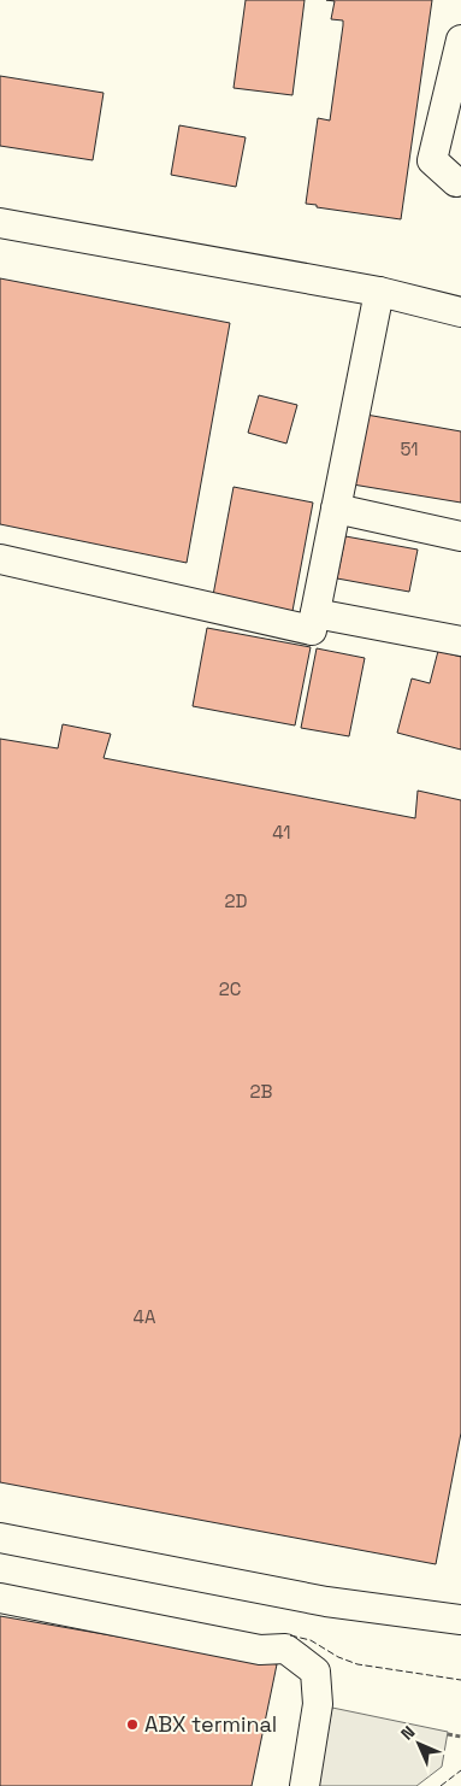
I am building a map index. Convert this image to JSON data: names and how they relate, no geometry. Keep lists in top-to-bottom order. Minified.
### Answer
{"places":["ABX terminal"],"house_numbers":["51","41","2D","2C","2B","4A"],"north":"top left"}
